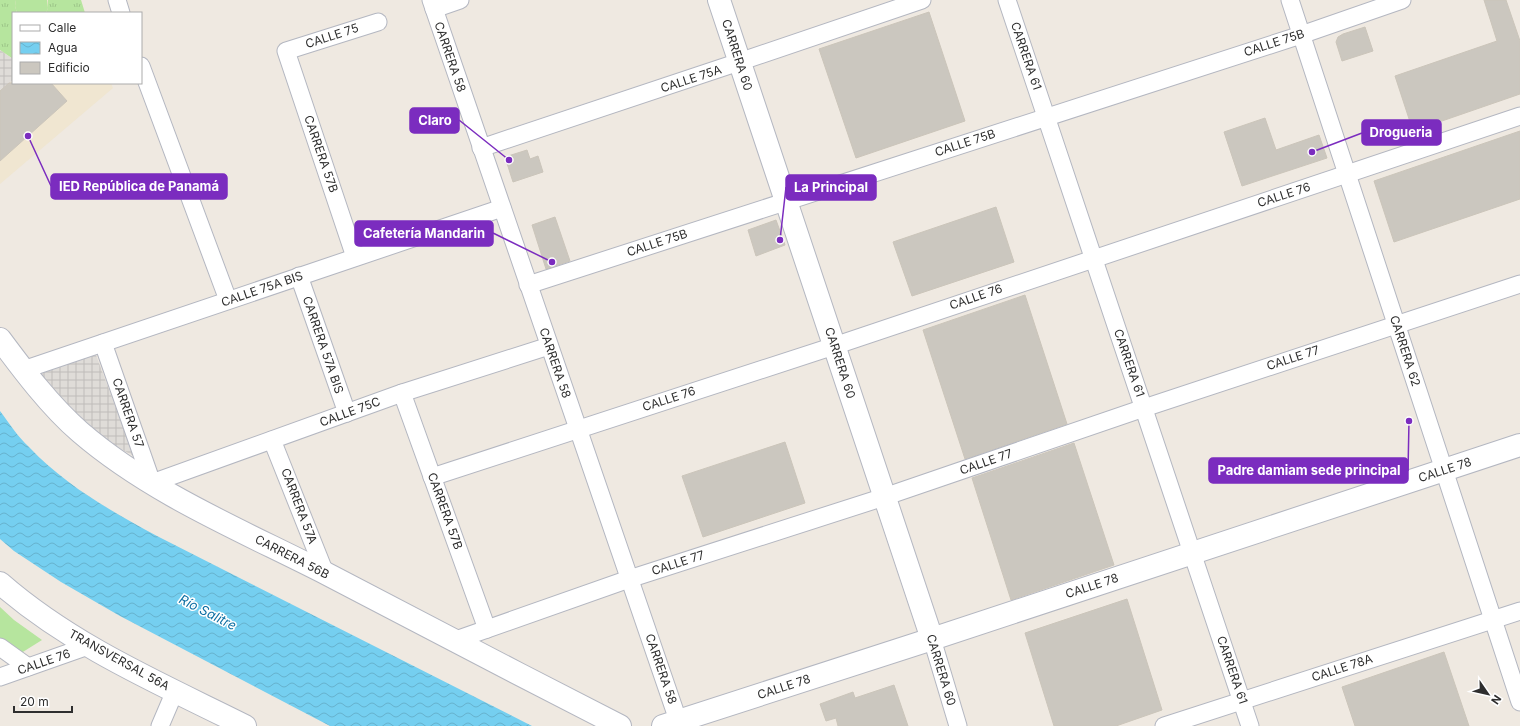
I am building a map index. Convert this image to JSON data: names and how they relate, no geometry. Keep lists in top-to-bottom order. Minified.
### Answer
{"streets":{"street":["CALLE 75","CALLE 75B","CARRERA 60","CARRERA 61","CARRERA 58","CALLE 75A","CARRERA 57B","CALLE 76","CALLE 75A BIS","CARRERA 57A BIS","CARRERA 62","CALLE 77","CALLE 75C","CARRERA 57","CALLE 78","CARRERA 57A","CARRERA 56B","TRANSVERSAL 56A","CALLE 78A"]},"crossings":[["CALLE 75","CARRERA 57B"],["CALLE 75B","CARRERA 60"],["CALLE 75B","CARRERA 61"],["CALLE 75B","CARRERA 58"],["CALLE 75B","CARRERA 62"],["CARRERA 60","CALLE 75A"],["CARRERA 60","CALLE 76"],["CARRERA 60","CALLE 77"],["CARRERA 60","CALLE 78"],["CARRERA 61","CALLE 76"],["CARRERA 61","CALLE 77"],["CARRERA 61","CALLE 78"],["CARRERA 61","CALLE 78A"],["CARRERA 58","CALLE 75A"],["CARRERA 58","CALLE 76"],["CARRERA 58","CALLE 75A BIS"],["CARRERA 58","CALLE 77"],["CARRERA 58","CALLE 75C"],["CARRERA 58","CALLE 78"],["CARRERA 57B","CALLE 76"],["CARRERA 57B","CALLE 75A BIS"],["CARRERA 57B","CALLE 77"],["CARRERA 57B","CALLE 75C"],["CALLE 76","CARRERA 62"],["CALLE 76","TRANSVERSAL 56A"],["CALLE 75A BIS","CARRERA 57A BIS"],["CALLE 75A BIS","CARRERA 57"],["CALLE 75A BIS","CARRERA 56B"],["CARRERA 57A BIS","CALLE 75C"],["CARRERA 62","CALLE 77"],["CARRERA 62","CALLE 78"],["CARRERA 62","CALLE 78A"],["CALLE 77","CARRERA 56B"],["CALLE 75C","CARRERA 57"],["CALLE 75C","CARRERA 57A"],["CALLE 75C","CARRERA 56B"],["CARRERA 57","CARRERA 56B"],["CARRERA 57A","CARRERA 56B"]],"water":["Río Salitre"],"places":["IED República de Panamá","Drogueria","Claro","La Principal","Cafetería Mandarin","Padre damiam sede principal"],"legend":["Calle","Agua","Edificio"],"scale_bar":"20 m","north":"bottom right"}
